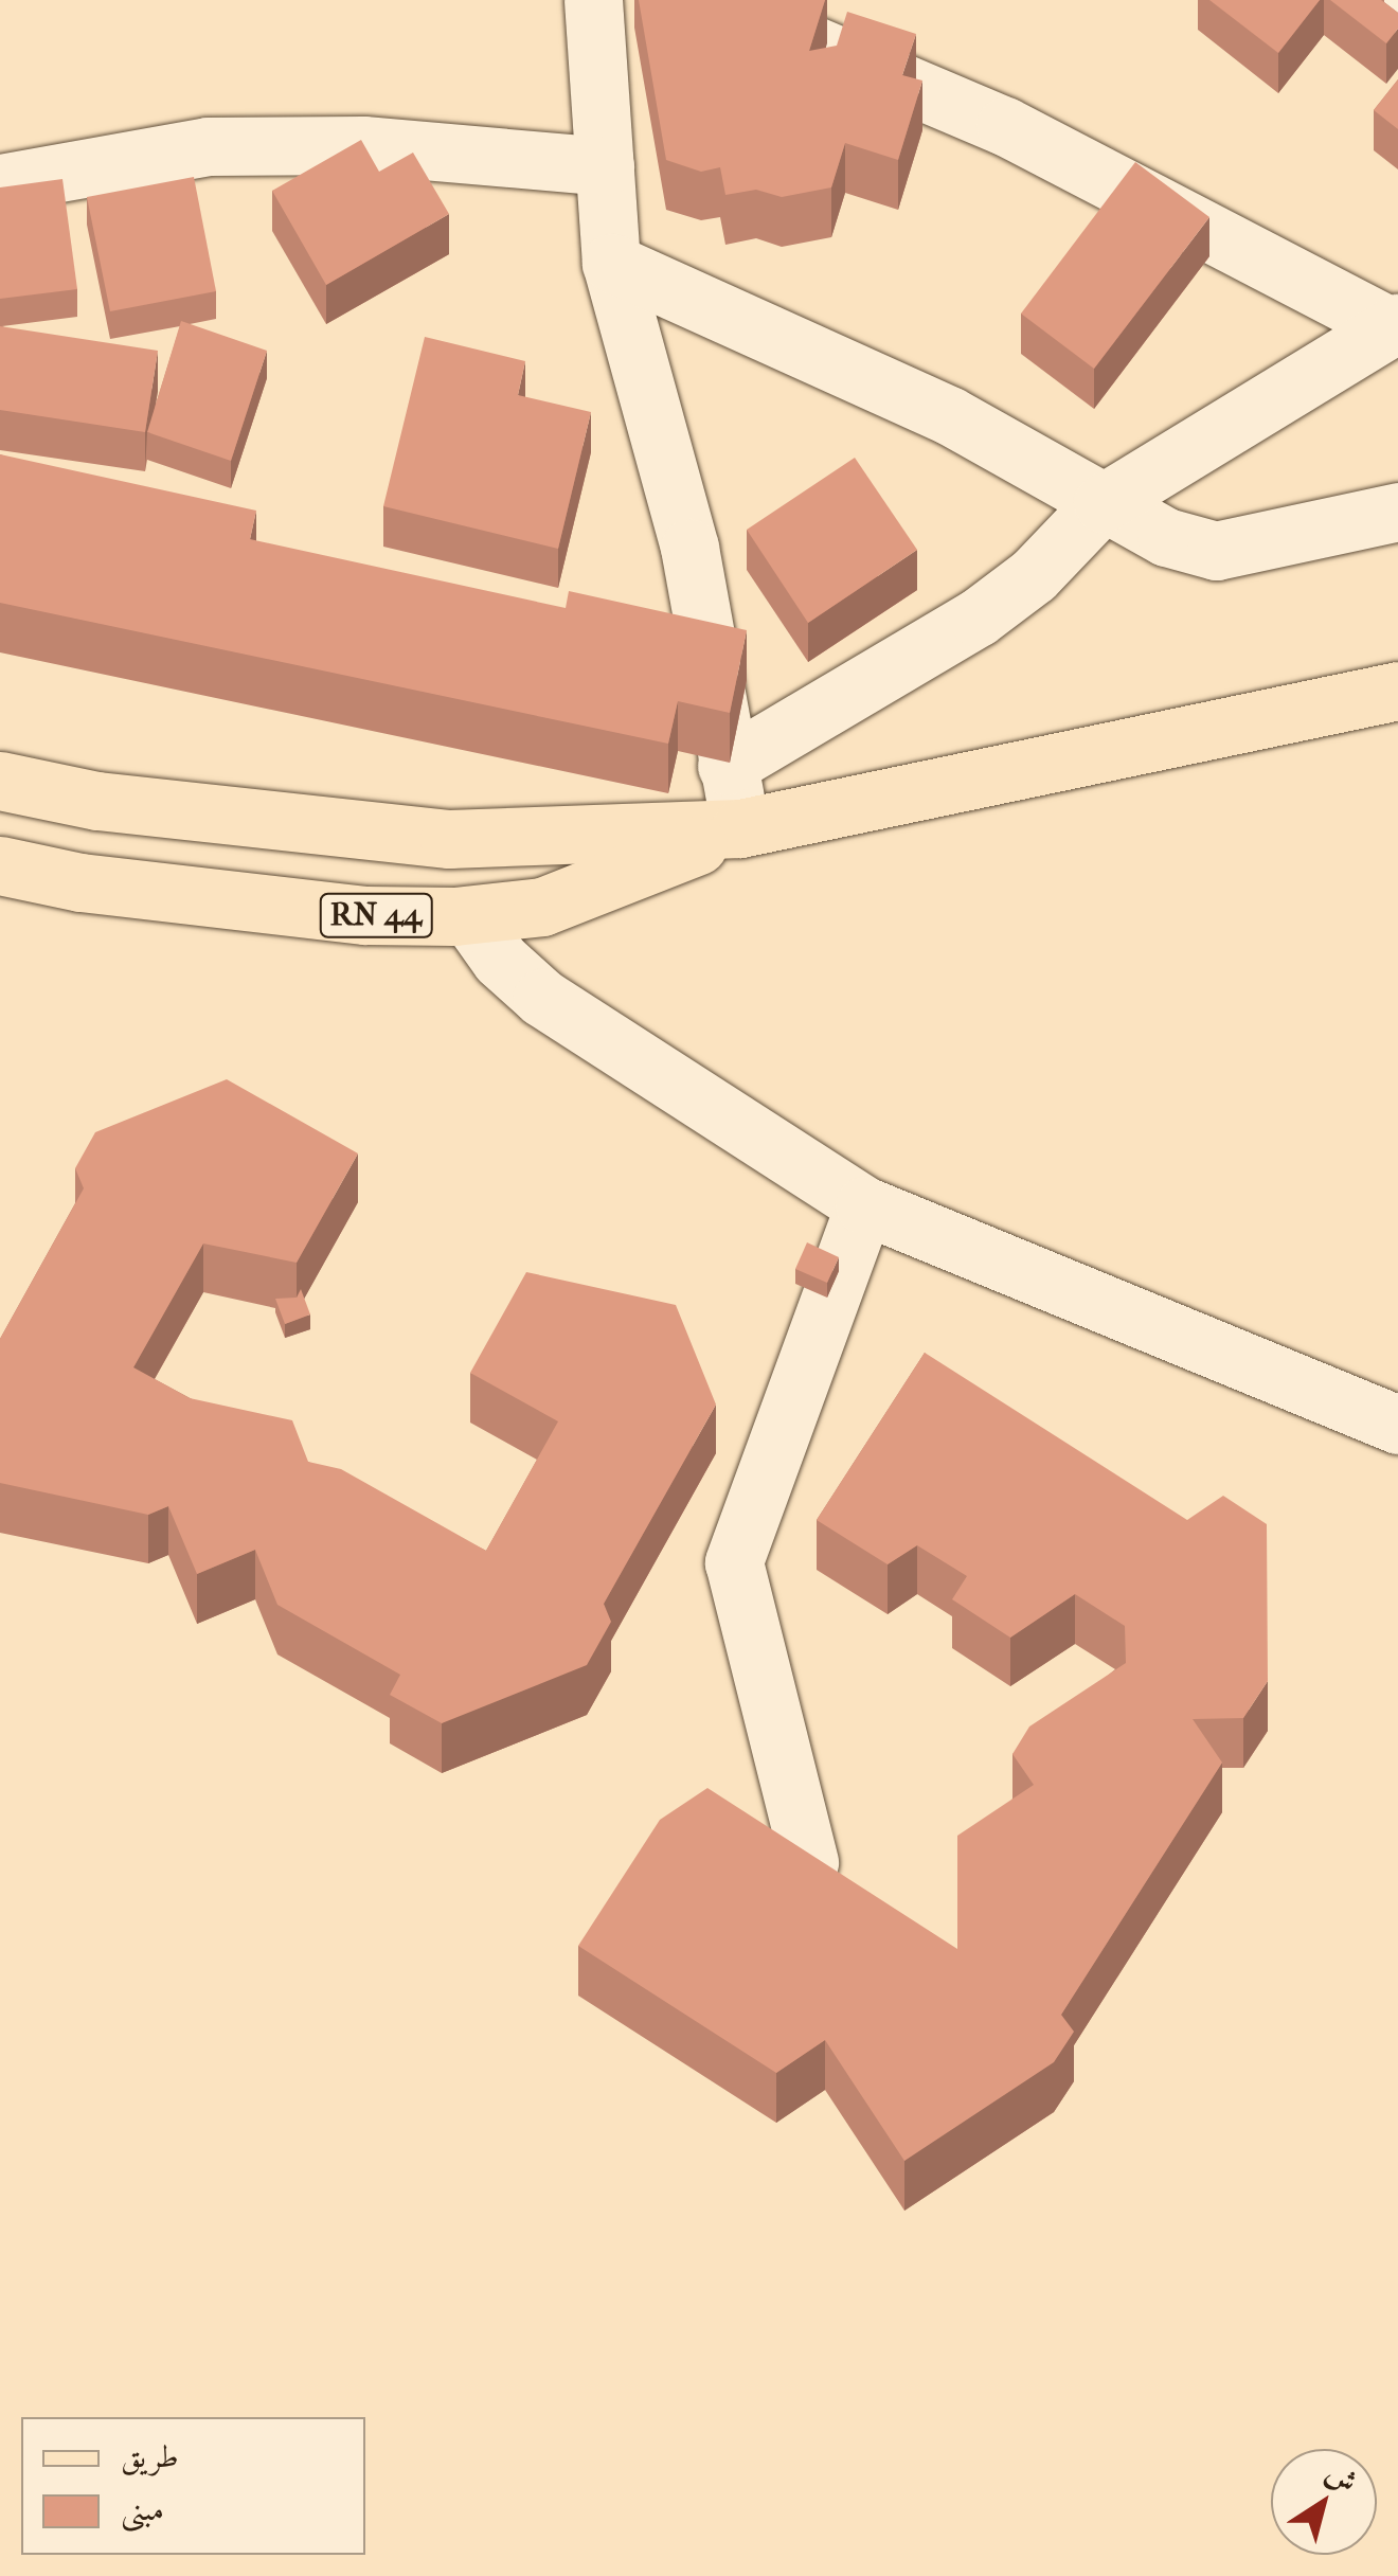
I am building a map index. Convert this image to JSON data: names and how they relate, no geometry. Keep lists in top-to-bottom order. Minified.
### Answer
{"streets":{"main road":["RN 44"]},"legend":["طريق","مبنى"],"north":"top right"}
